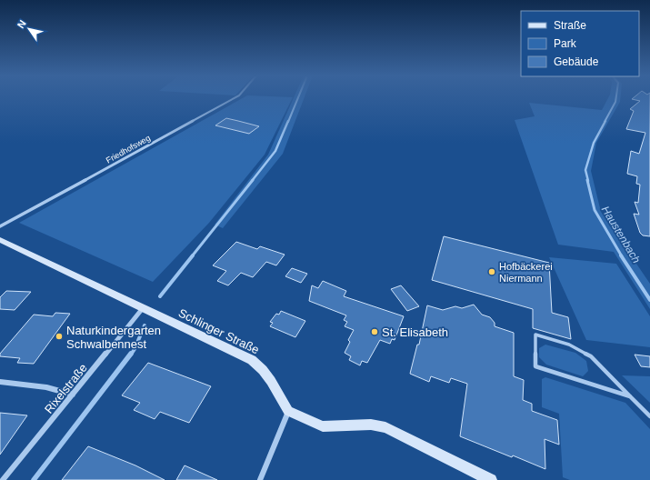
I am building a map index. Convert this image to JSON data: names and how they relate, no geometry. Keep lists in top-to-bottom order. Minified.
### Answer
{"streets":{"street":["Friedhofsweg","Schlinger Straße","Rixelstraße"]},"crossings":[["Schlinger Straße","Rixelstraße"]],"water":["Haustenbach"],"places":["Hofbäckerei Niermann","St. Elisabeth","Naturkindergarten Schwalbennest"],"legend":["Straße","Park","Gebäude"],"north":"top left"}
